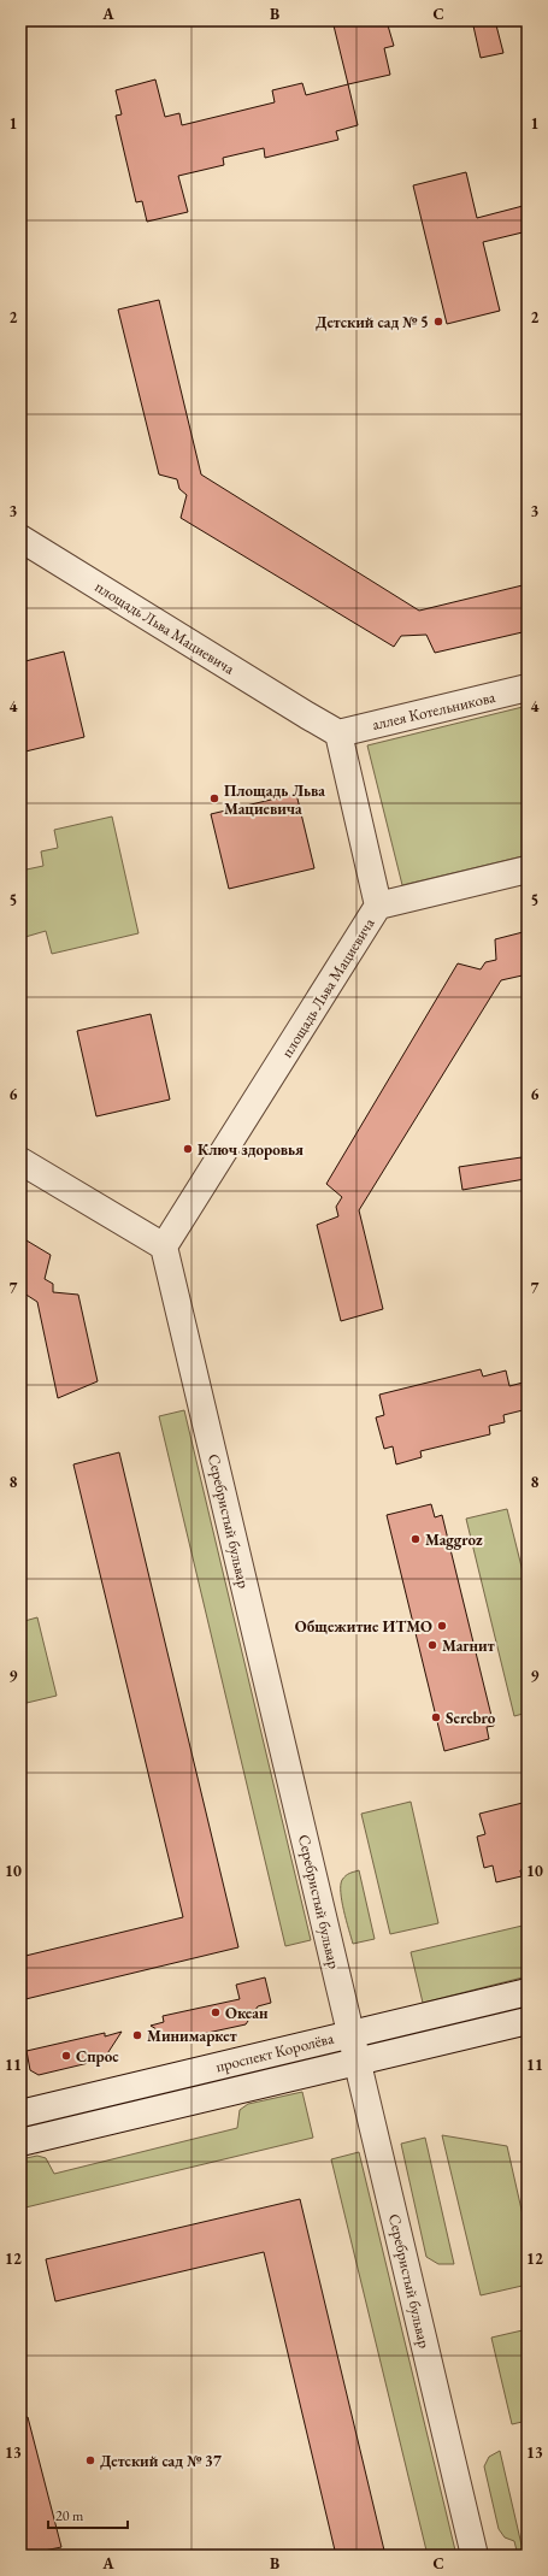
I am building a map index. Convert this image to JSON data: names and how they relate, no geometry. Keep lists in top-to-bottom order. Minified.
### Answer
{"streets":{"street":["площадь Льва Мациевича","аллея Котельникова","Серебристый бульвар","проспект Королёва"]},"crossings":[["площадь Льва Мациевича","аллея Котельникова"],["площадь Льва Мациевича","Серебристый бульвар"],["Серебристый бульвар","проспект Королёва"]],"places":["Детский сад № 5","Площадь Льва Мациевича","Ключ здоровья","Maggroz","Общежитие ИТМО","Магнит","Serebro","Океан","Минимаркет","Спрос","Детский сад № 37"],"scale_bar":"20 m","grid":{"columns":["A","B","C"],"rows":["1","2","3","4","5","6","7","8","9","10","11","12","13"]}}
